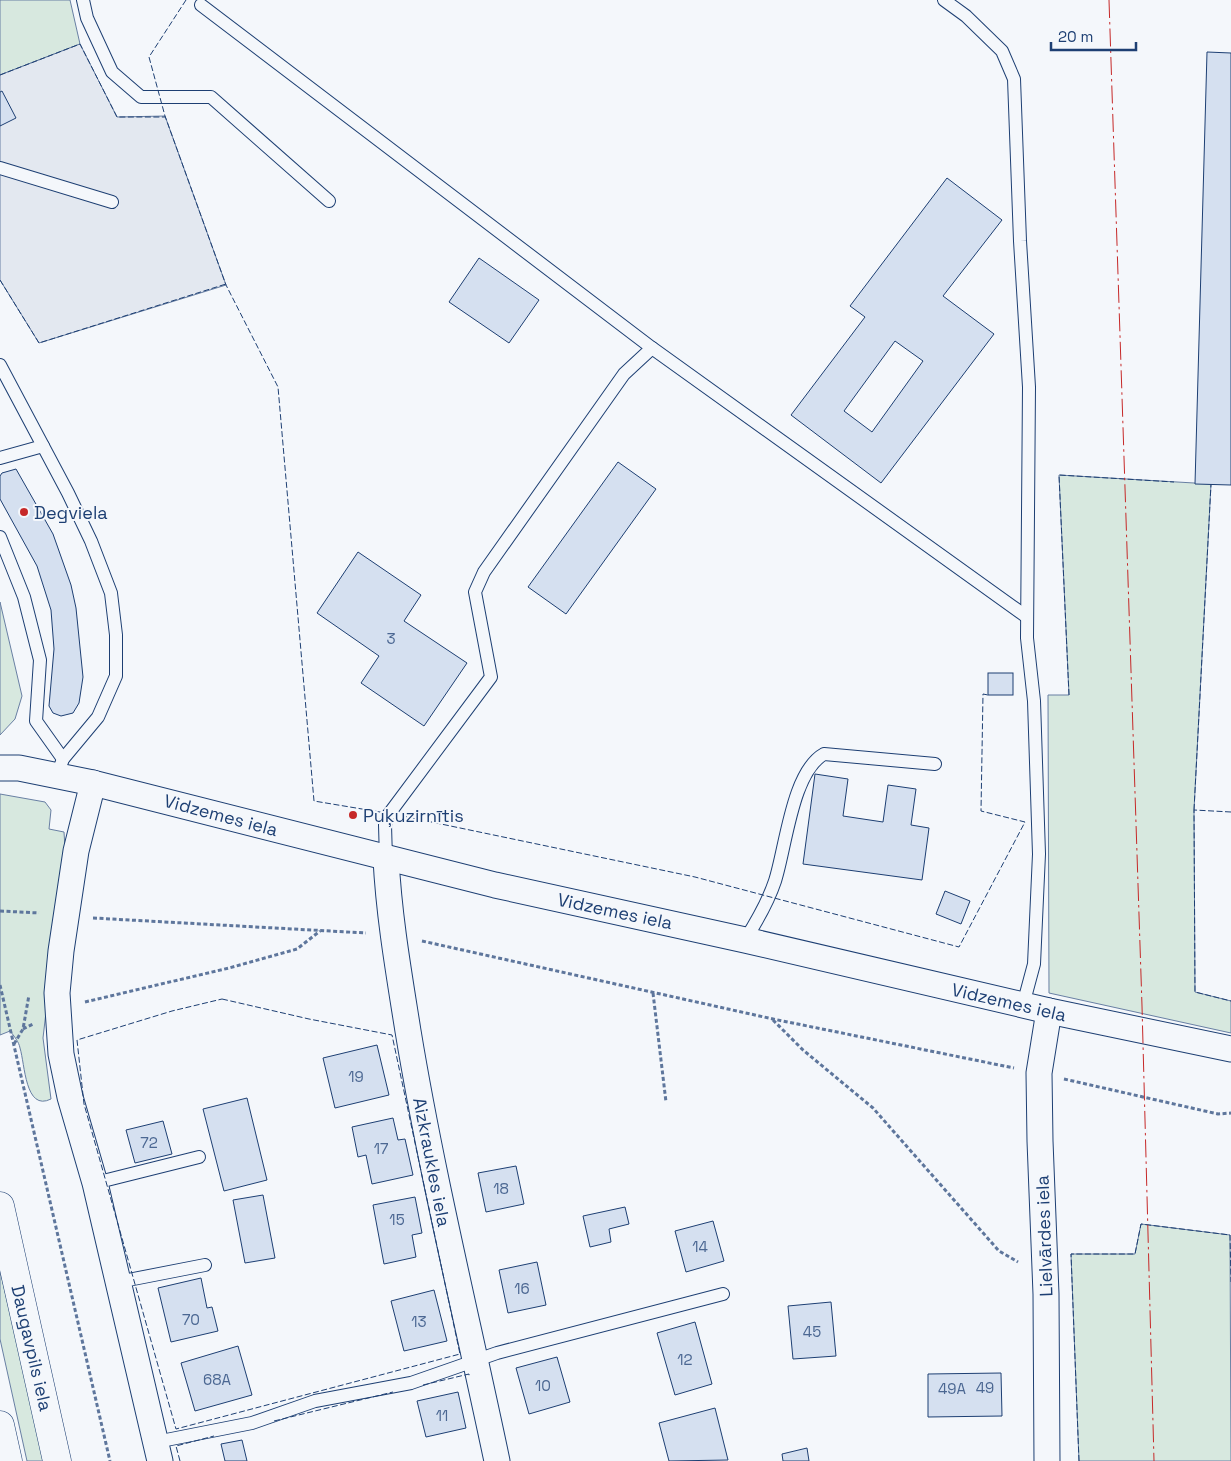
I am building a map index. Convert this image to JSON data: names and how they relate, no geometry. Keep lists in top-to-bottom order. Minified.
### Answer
{"streets":{"highway":["Daugavpils iela"],"street":["Vidzemes iela","Aizkraukles iela","Lielvārdes iela"]},"crossings":[["Vidzemes iela","Aizkraukles iela"],["Vidzemes iela","Lielvārdes iela"]],"places":["Degviela","Puķuzirnītis"],"house_numbers":["3","19","72","17","18","15","14","16","70","13","45","12","68A","10","49","49A","11"],"scale_bar":"20 m"}
